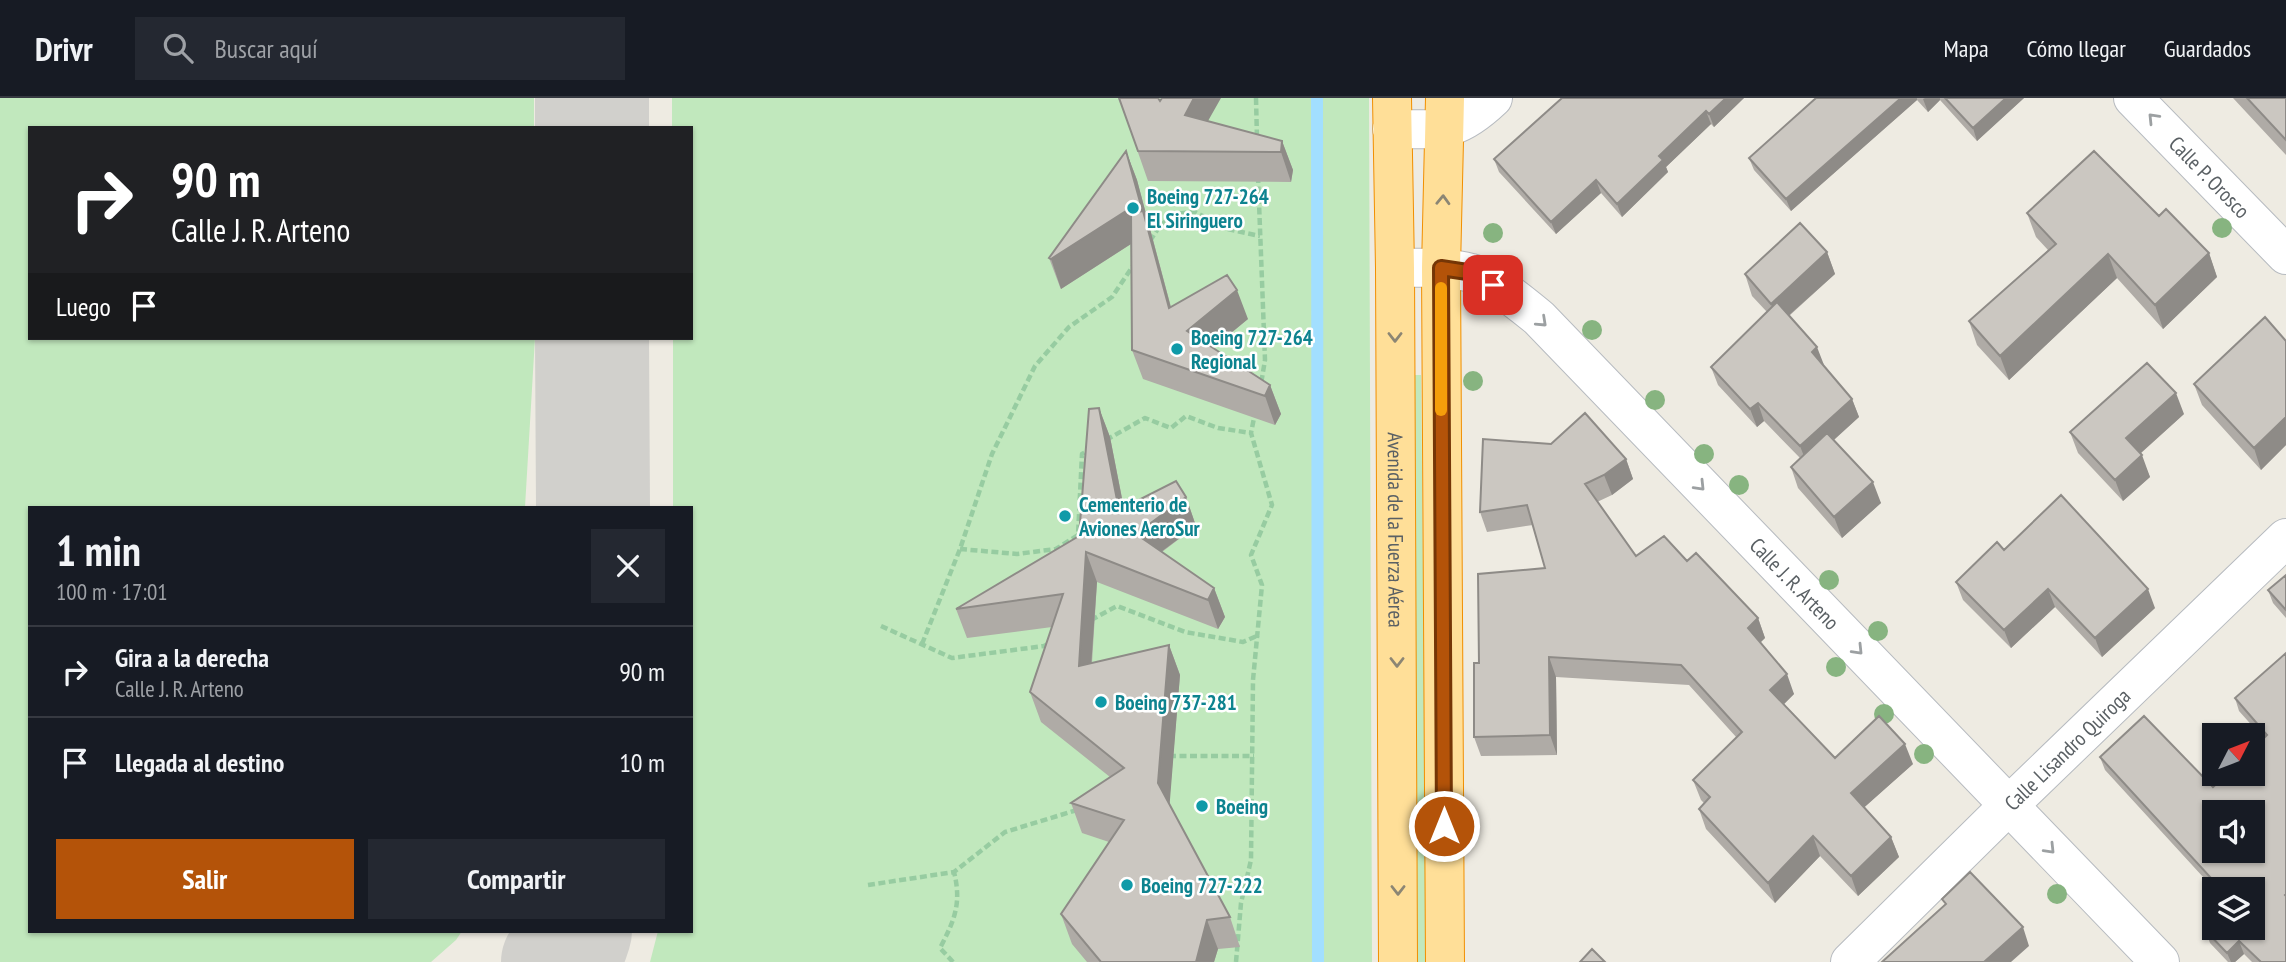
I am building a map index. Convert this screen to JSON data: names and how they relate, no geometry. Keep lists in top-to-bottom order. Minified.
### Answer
{"streets":{"highway":["Avenida de la Fuerza Aérea"],"street":["Calle P. Orosco","Calle J. R. Arteno","Calle Lisandro Quiroga"]},"crossings":[["Avenida de la Fuerza Aérea","Calle J. R. Arteno"],["Calle J. R. Arteno","Calle Lisandro Quiroga"]],"one_way":["Calle P. Orosco","Calle J. R. Arteno"],"places":["Boeing 727-264 El Siringuero","Boeing 727-264 Regional","Cementerio de Aviones AeroSur","Boeing 737-281","Boeing","Boeing 727-222"],"north":"top right","page":{"header":"Drivr","search":"Buscar aquí","nav":["Mapa","Cómo llegar","Guardados"],"turn":["90 m","Calle J. R. Arteno"],"then":"Luego","heading":["1 min","100 m · 17:01"],"list":[{"name":"Gira a la derecha","note":"Calle J. R. Arteno","value":"90 m"},{"name":"Llegada al destino","value":"10 m"}],"buttons":["Salir","Compartir"]}}
